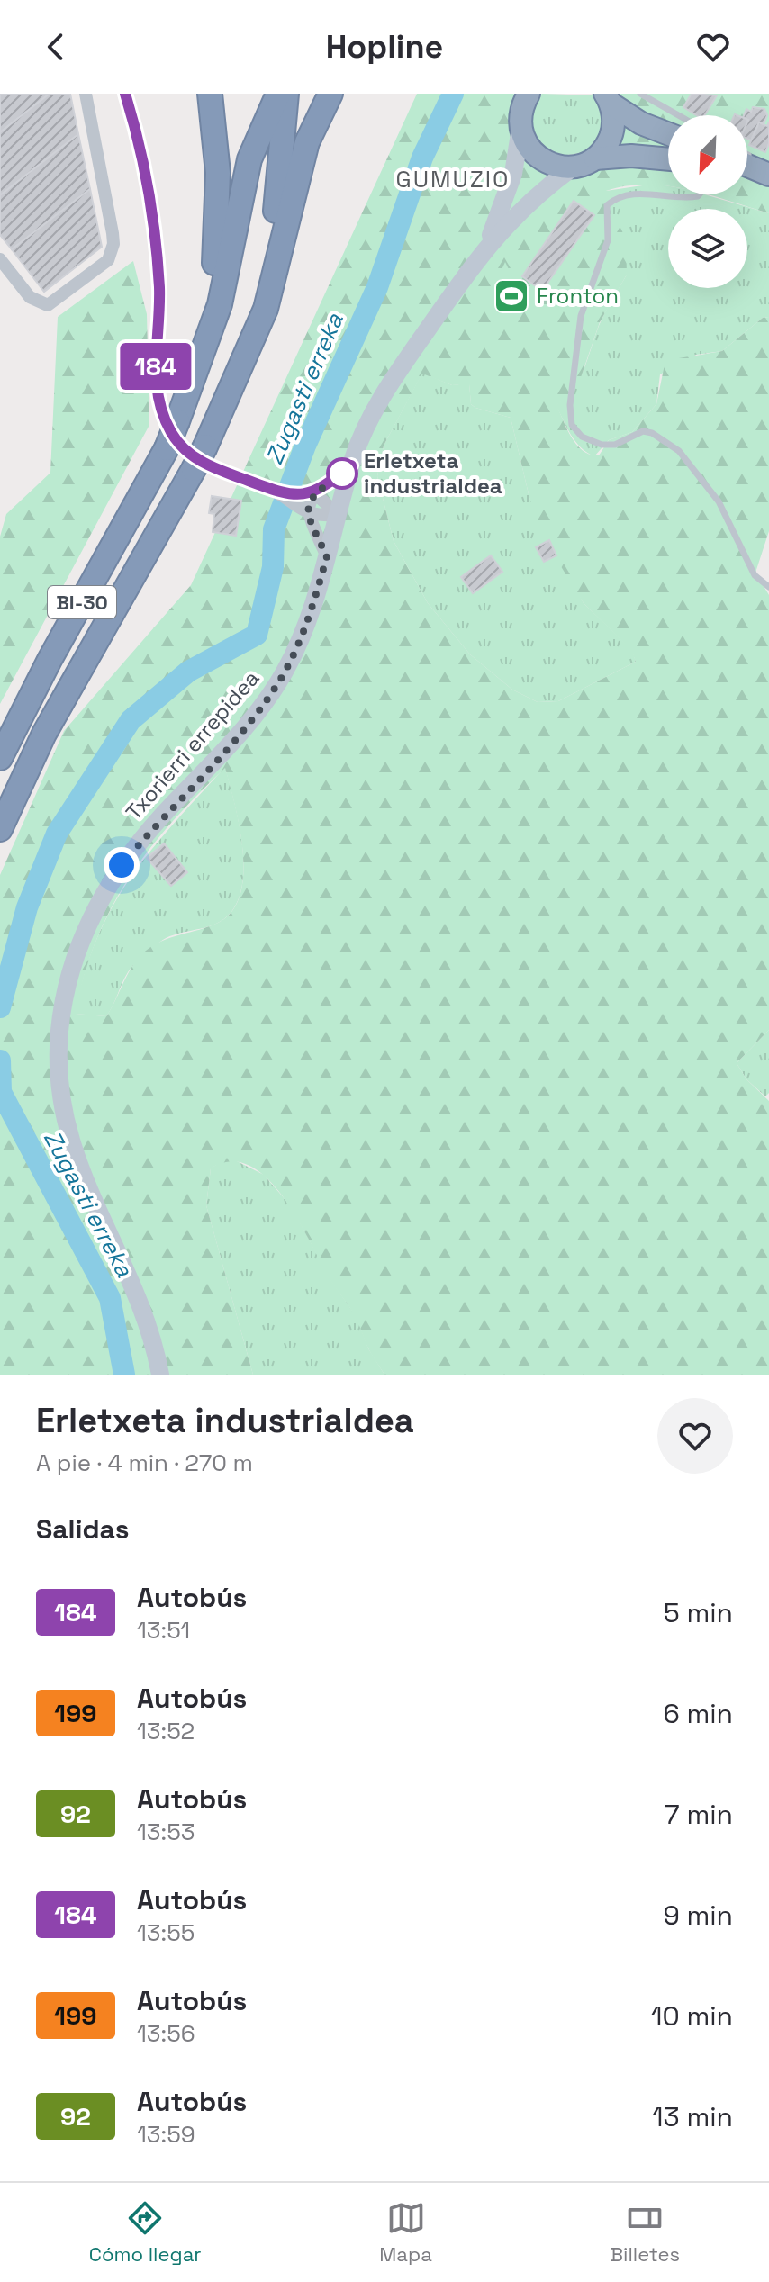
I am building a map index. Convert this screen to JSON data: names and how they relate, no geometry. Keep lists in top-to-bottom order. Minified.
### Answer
{"streets":{"highway":["BI-30"],"main road":["Txorierri errepidea"]},"districts":["GUMUZIO"],"water":["Zugasti erreka"],"places":{"sports":["Fronton"],"other":["Erletxeta industrialdea"]},"lines":["bus line 184"],"north":"bottom left","page":{"header":"Hopline","on_map":"184","heading":[["Erletxeta industrialdea","A pie · 4 min · 270 m"],"Salidas"],"list":[{"mark":"184","name":"Autobús","note":"13:51","value":"5 min"},{"mark":"199","name":"Autobús","note":"13:52","value":"6 min"},{"mark":"92","name":"Autobús","note":"13:53","value":"7 min"},{"mark":"184","name":"Autobús","note":"13:55","value":"9 min"},{"mark":"199","name":"Autobús","note":"13:56","value":"10 min"},{"mark":"92","name":"Autobús","note":"13:59","value":"13 min"}],"tabs":["Cómo llegar","Mapa","Billetes"]}}
